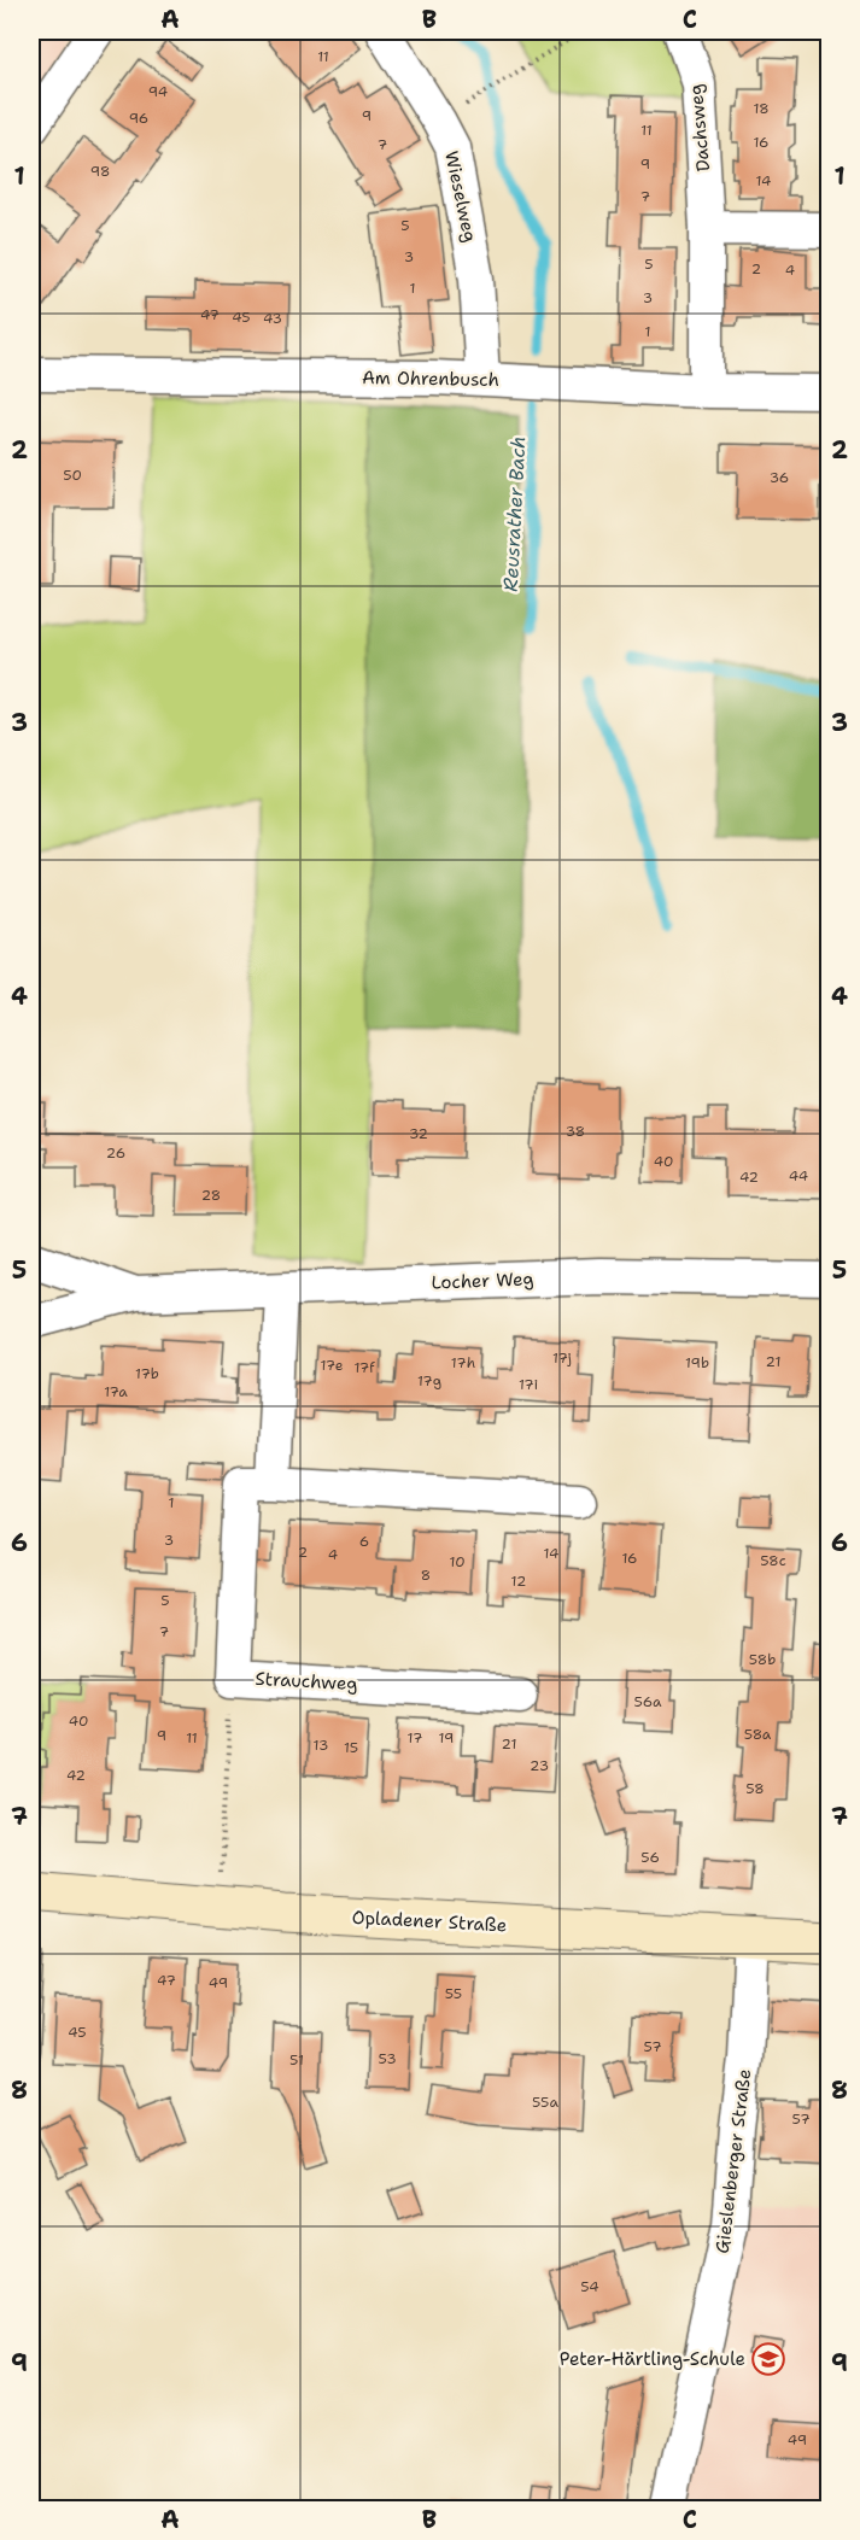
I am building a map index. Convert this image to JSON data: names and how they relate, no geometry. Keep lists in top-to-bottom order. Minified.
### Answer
{"streets":{"main road":["Opladener Straße"],"street":["Dachsweg","Wieselweg","Am Ohrenbusch","Locher Weg","Strauchweg","Gieslenberger Straße"]},"crossings":[["Dachsweg","Am Ohrenbusch"],["Wieselweg","Am Ohrenbusch"],["Opladener Straße","Gieslenberger Straße"]],"water":["Reusrather Bach"],"places":{"school or university":["Peter-Härtling-Schule"]},"house_numbers":["11","94","18","9","96","11","16","7","9","98","14","7","5","3","5","2","4","1","3","47","45","43","1","50","36","38","32","26","40","44","42","28","17j","21","17h","19b","17e","17f","17b","17g","17i","17a","1","3","6","2","14","4","16","58c","10","8","12","5","7","58b","56a","40","58a","9","11","17","19","21","13","15","23","42","58","56","47","49","55","45","57","53","51","55a","57","54","49"],"grid":{"columns":["A","B","C"],"rows":["1","2","3","4","5","6","7","8","9"]}}
